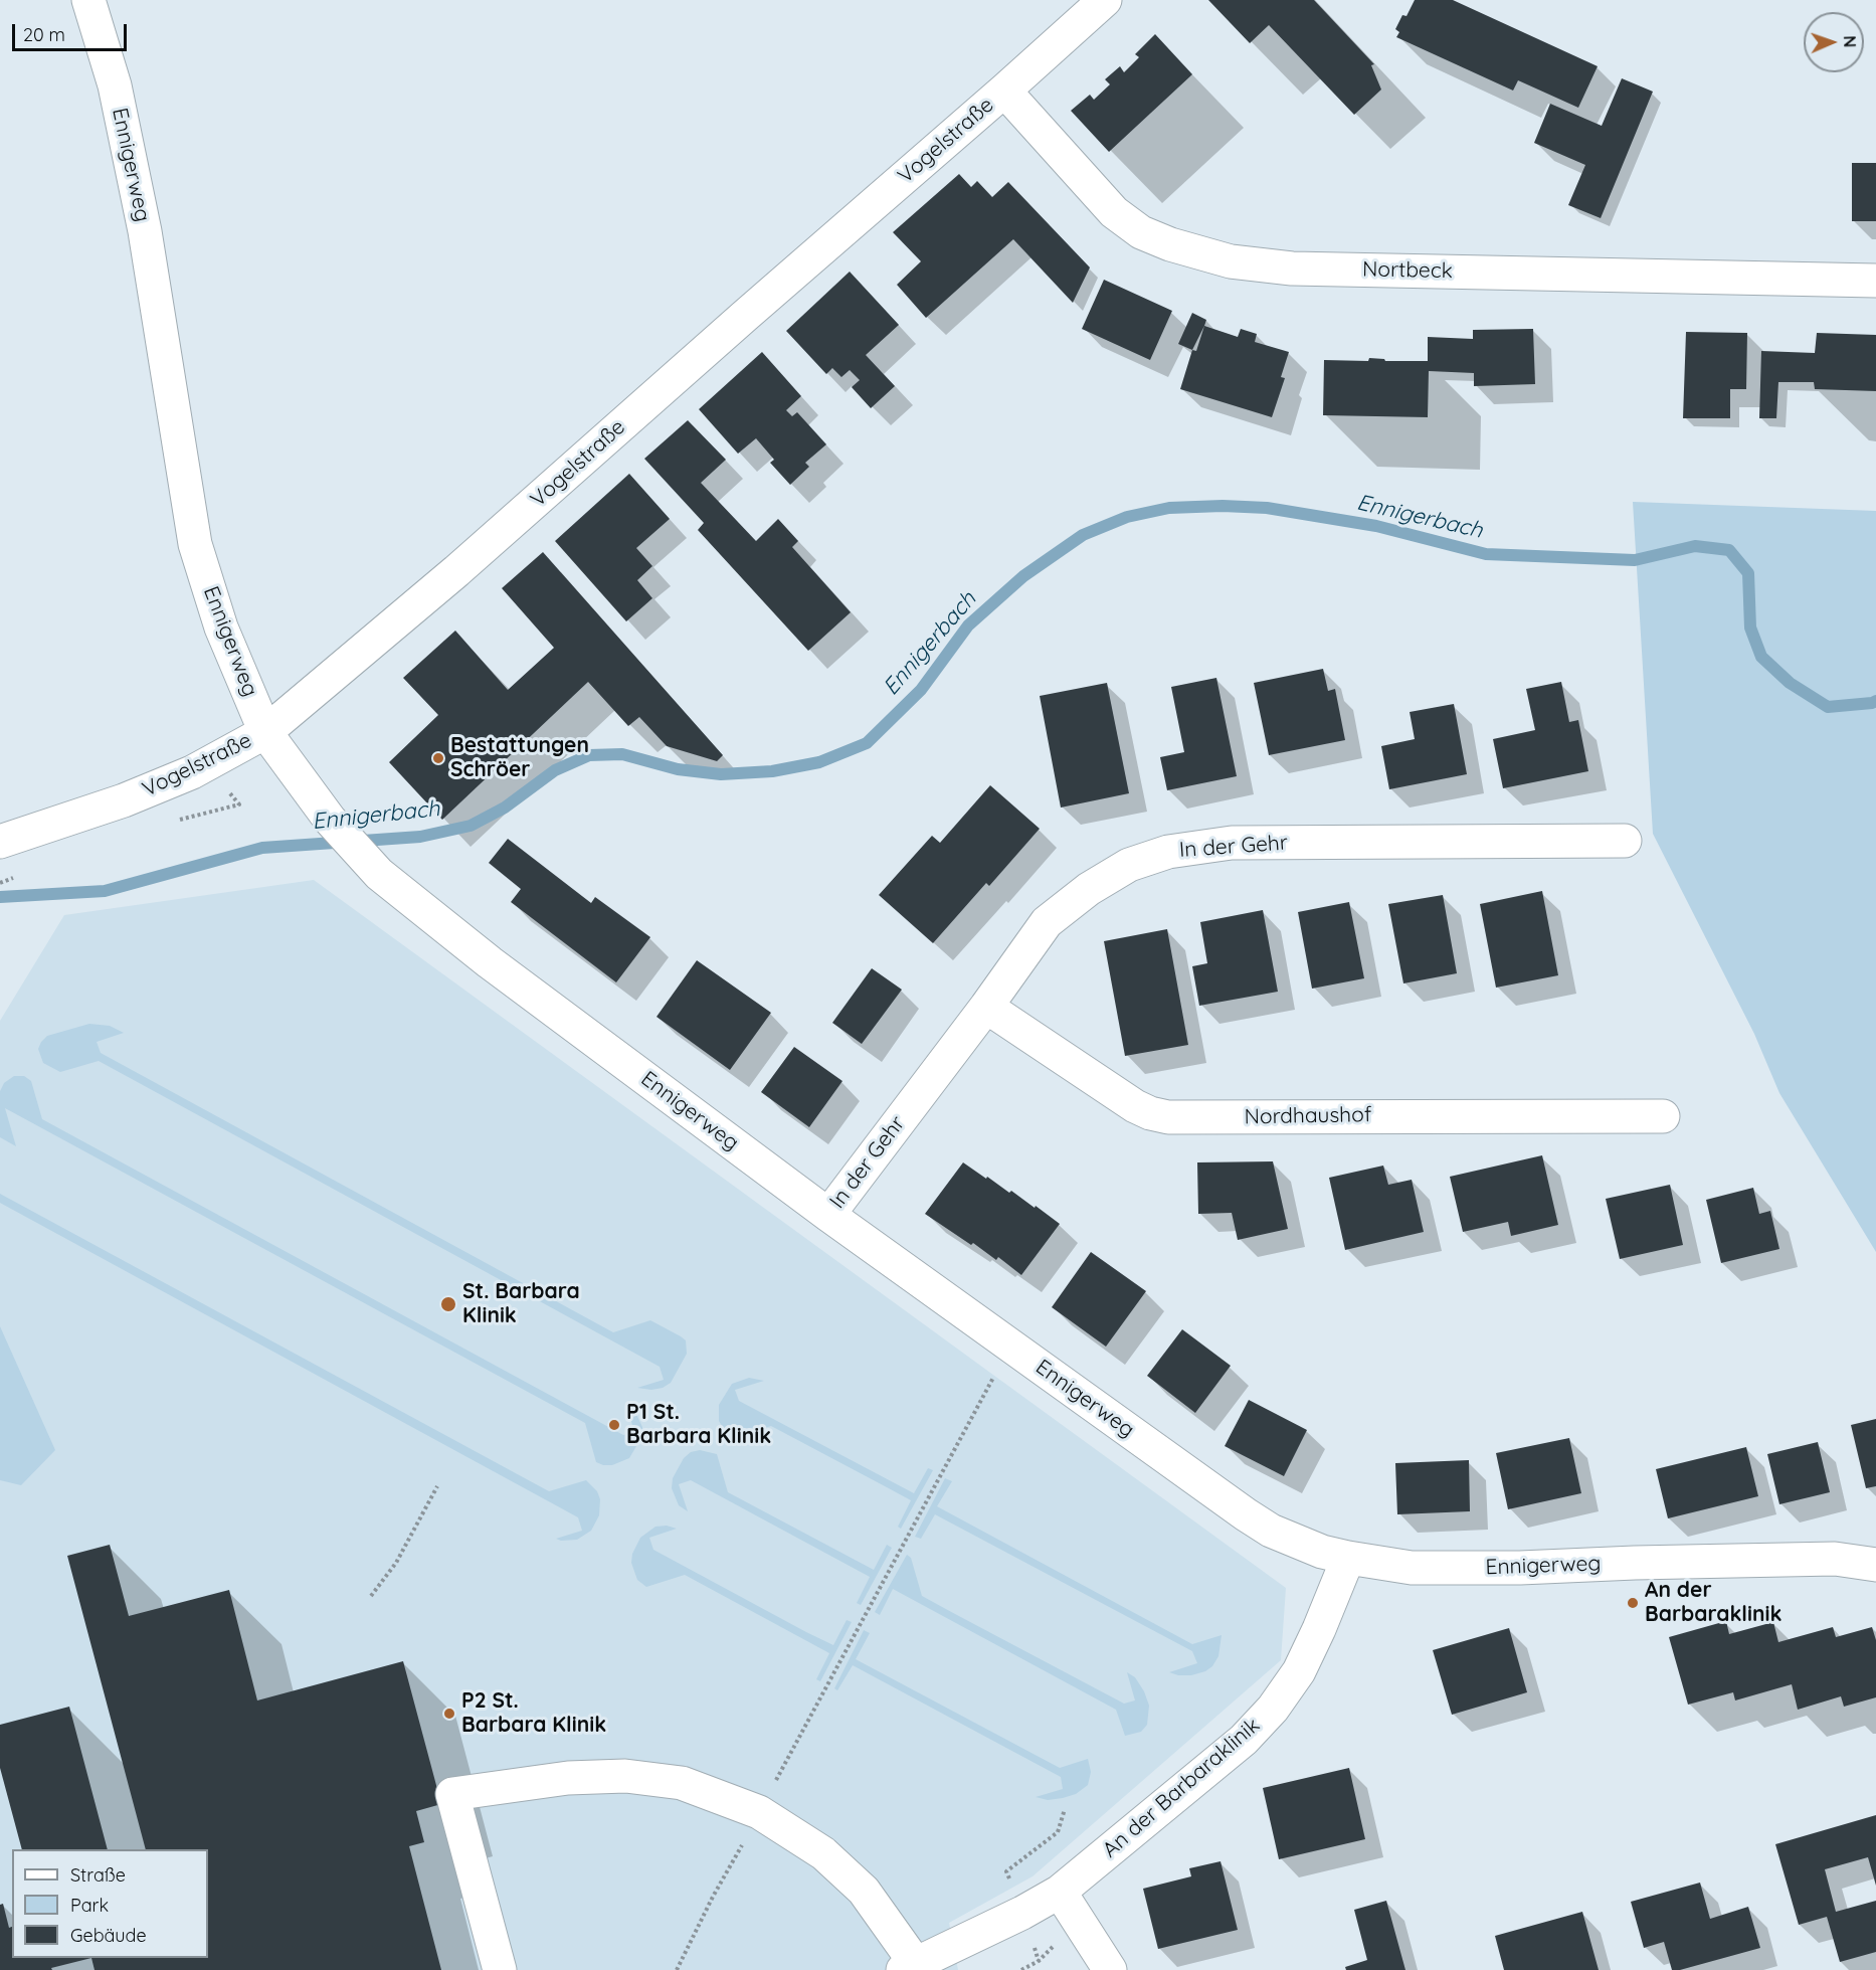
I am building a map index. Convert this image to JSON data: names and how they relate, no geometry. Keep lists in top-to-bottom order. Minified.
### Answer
{"streets":{"street":["Vogelstraße","Ennigerweg","Nortbeck","In der Gehr","Nordhaushof","An der Barbaraklinik"]},"crossings":[["Vogelstraße","Ennigerweg"],["Vogelstraße","Nortbeck"],["Ennigerweg","In der Gehr"],["Ennigerweg","An der Barbaraklinik"],["In der Gehr","Nordhaushof"]],"water":["Ennigerbach"],"places":["Bestattungen Schröer","St. Barbara Klinik","P1 St. Barbara Klinik","An der Barbaraklinik","P2 St. Barbara Klinik"],"legend":["Straße","Park","Gebäude"],"scale_bar":"20 m","north":"right"}
